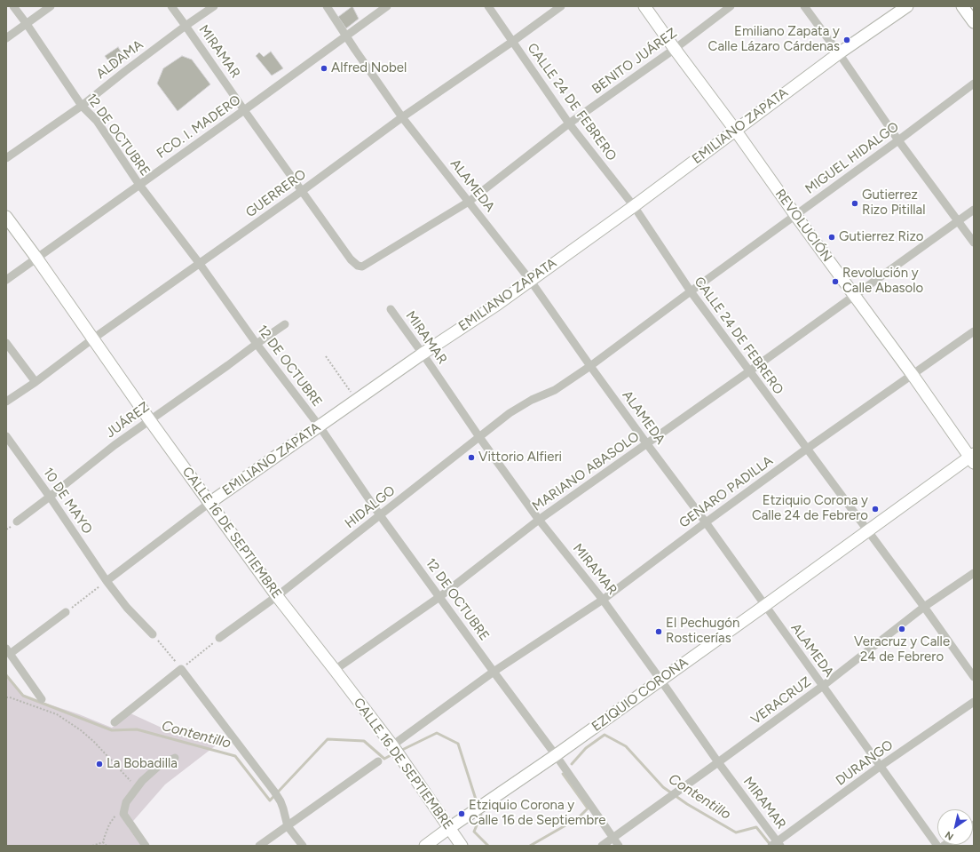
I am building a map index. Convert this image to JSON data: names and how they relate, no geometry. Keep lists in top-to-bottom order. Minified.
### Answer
{"streets":{"street":["MIRAMAR","ALDAMA","BENITO JUÁREZ","CALLE 24 DE FEBRERO","EMILIANO ZAPATA","FCO. I. MADERO","12 DE OCTUBRE","MIGUEL HIDALGO","ALAMEDA","GUERRERO","REVOLUCIÓN","JUÁREZ","MARIANO ABASOLO","GENARO PADILLA","10 DE MAYO","HIDALGO","CALLE 16 DE SEPTIEMBRE","EZIQUIO CORONA","VERACRUZ","DURANGO"]},"crossings":[["MIRAMAR","ALDAMA"],["MIRAMAR","BENITO JUÁREZ"],["MIRAMAR","EMILIANO ZAPATA"],["MIRAMAR","FCO. I. MADERO"],["MIRAMAR","ALAMEDA"],["MIRAMAR","GUERRERO"],["MIRAMAR","MARIANO ABASOLO"],["MIRAMAR","GENARO PADILLA"],["MIRAMAR","HIDALGO"],["MIRAMAR","EZIQUIO CORONA"],["MIRAMAR","VERACRUZ"],["MIRAMAR","DURANGO"],["ALDAMA","12 DE OCTUBRE"],["BENITO JUÁREZ","CALLE 24 DE FEBRERO"],["BENITO JUÁREZ","ALAMEDA"],["BENITO JUÁREZ","REVOLUCIÓN"],["CALLE 24 DE FEBRERO","EMILIANO ZAPATA"],["CALLE 24 DE FEBRERO","MIGUEL HIDALGO"],["CALLE 24 DE FEBRERO","GUERRERO"],["CALLE 24 DE FEBRERO","MARIANO ABASOLO"],["CALLE 24 DE FEBRERO","GENARO PADILLA"],["CALLE 24 DE FEBRERO","EZIQUIO CORONA"],["CALLE 24 DE FEBRERO","VERACRUZ"],["EMILIANO ZAPATA","12 DE OCTUBRE"],["EMILIANO ZAPATA","ALAMEDA"],["EMILIANO ZAPATA","REVOLUCIÓN"],["EMILIANO ZAPATA","10 DE MAYO"],["EMILIANO ZAPATA","CALLE 16 DE SEPTIEMBRE"],["FCO. I. MADERO","12 DE OCTUBRE"],["FCO. I. MADERO","ALAMEDA"],["FCO. I. MADERO","CALLE 16 DE SEPTIEMBRE"],["12 DE OCTUBRE","GUERRERO"],["12 DE OCTUBRE","JUÁREZ"],["12 DE OCTUBRE","MARIANO ABASOLO"],["12 DE OCTUBRE","GENARO PADILLA"],["12 DE OCTUBRE","HIDALGO"],["12 DE OCTUBRE","EZIQUIO CORONA"],["12 DE OCTUBRE","VERACRUZ"],["MIGUEL HIDALGO","ALAMEDA"],["MIGUEL HIDALGO","REVOLUCIÓN"],["MIGUEL HIDALGO","HIDALGO"],["ALAMEDA","GUERRERO"],["ALAMEDA","MARIANO ABASOLO"],["ALAMEDA","GENARO PADILLA"],["ALAMEDA","HIDALGO"],["ALAMEDA","EZIQUIO CORONA"],["ALAMEDA","VERACRUZ"],["ALAMEDA","DURANGO"],["GUERRERO","CALLE 16 DE SEPTIEMBRE"],["REVOLUCIÓN","MARIANO ABASOLO"],["REVOLUCIÓN","GENARO PADILLA"],["REVOLUCIÓN","EZIQUIO CORONA"],["JUÁREZ","10 DE MAYO"],["JUÁREZ","CALLE 16 DE SEPTIEMBRE"],["MARIANO ABASOLO","CALLE 16 DE SEPTIEMBRE"],["GENARO PADILLA","CALLE 16 DE SEPTIEMBRE"],["HIDALGO","CALLE 16 DE SEPTIEMBRE"],["CALLE 16 DE SEPTIEMBRE","EZIQUIO CORONA"]],"water":["Contentillo"],"places":["Emiliano Zapata y Calle Lázaro Cárdenas","Alfred Nobel","Gutierrez Rizo Pitillal","Gutierrez Rizo","Revolución y Calle Abasolo","Vittorio Alfieri","Etziquio Corona y Calle 24 de Febrero","Veracruz y Calle 24 de Febrero","El Pechugón Rosticerías","La Bobadilla","Etziquio Corona y Calle 16 de Septiembre"],"north":"bottom left"}
